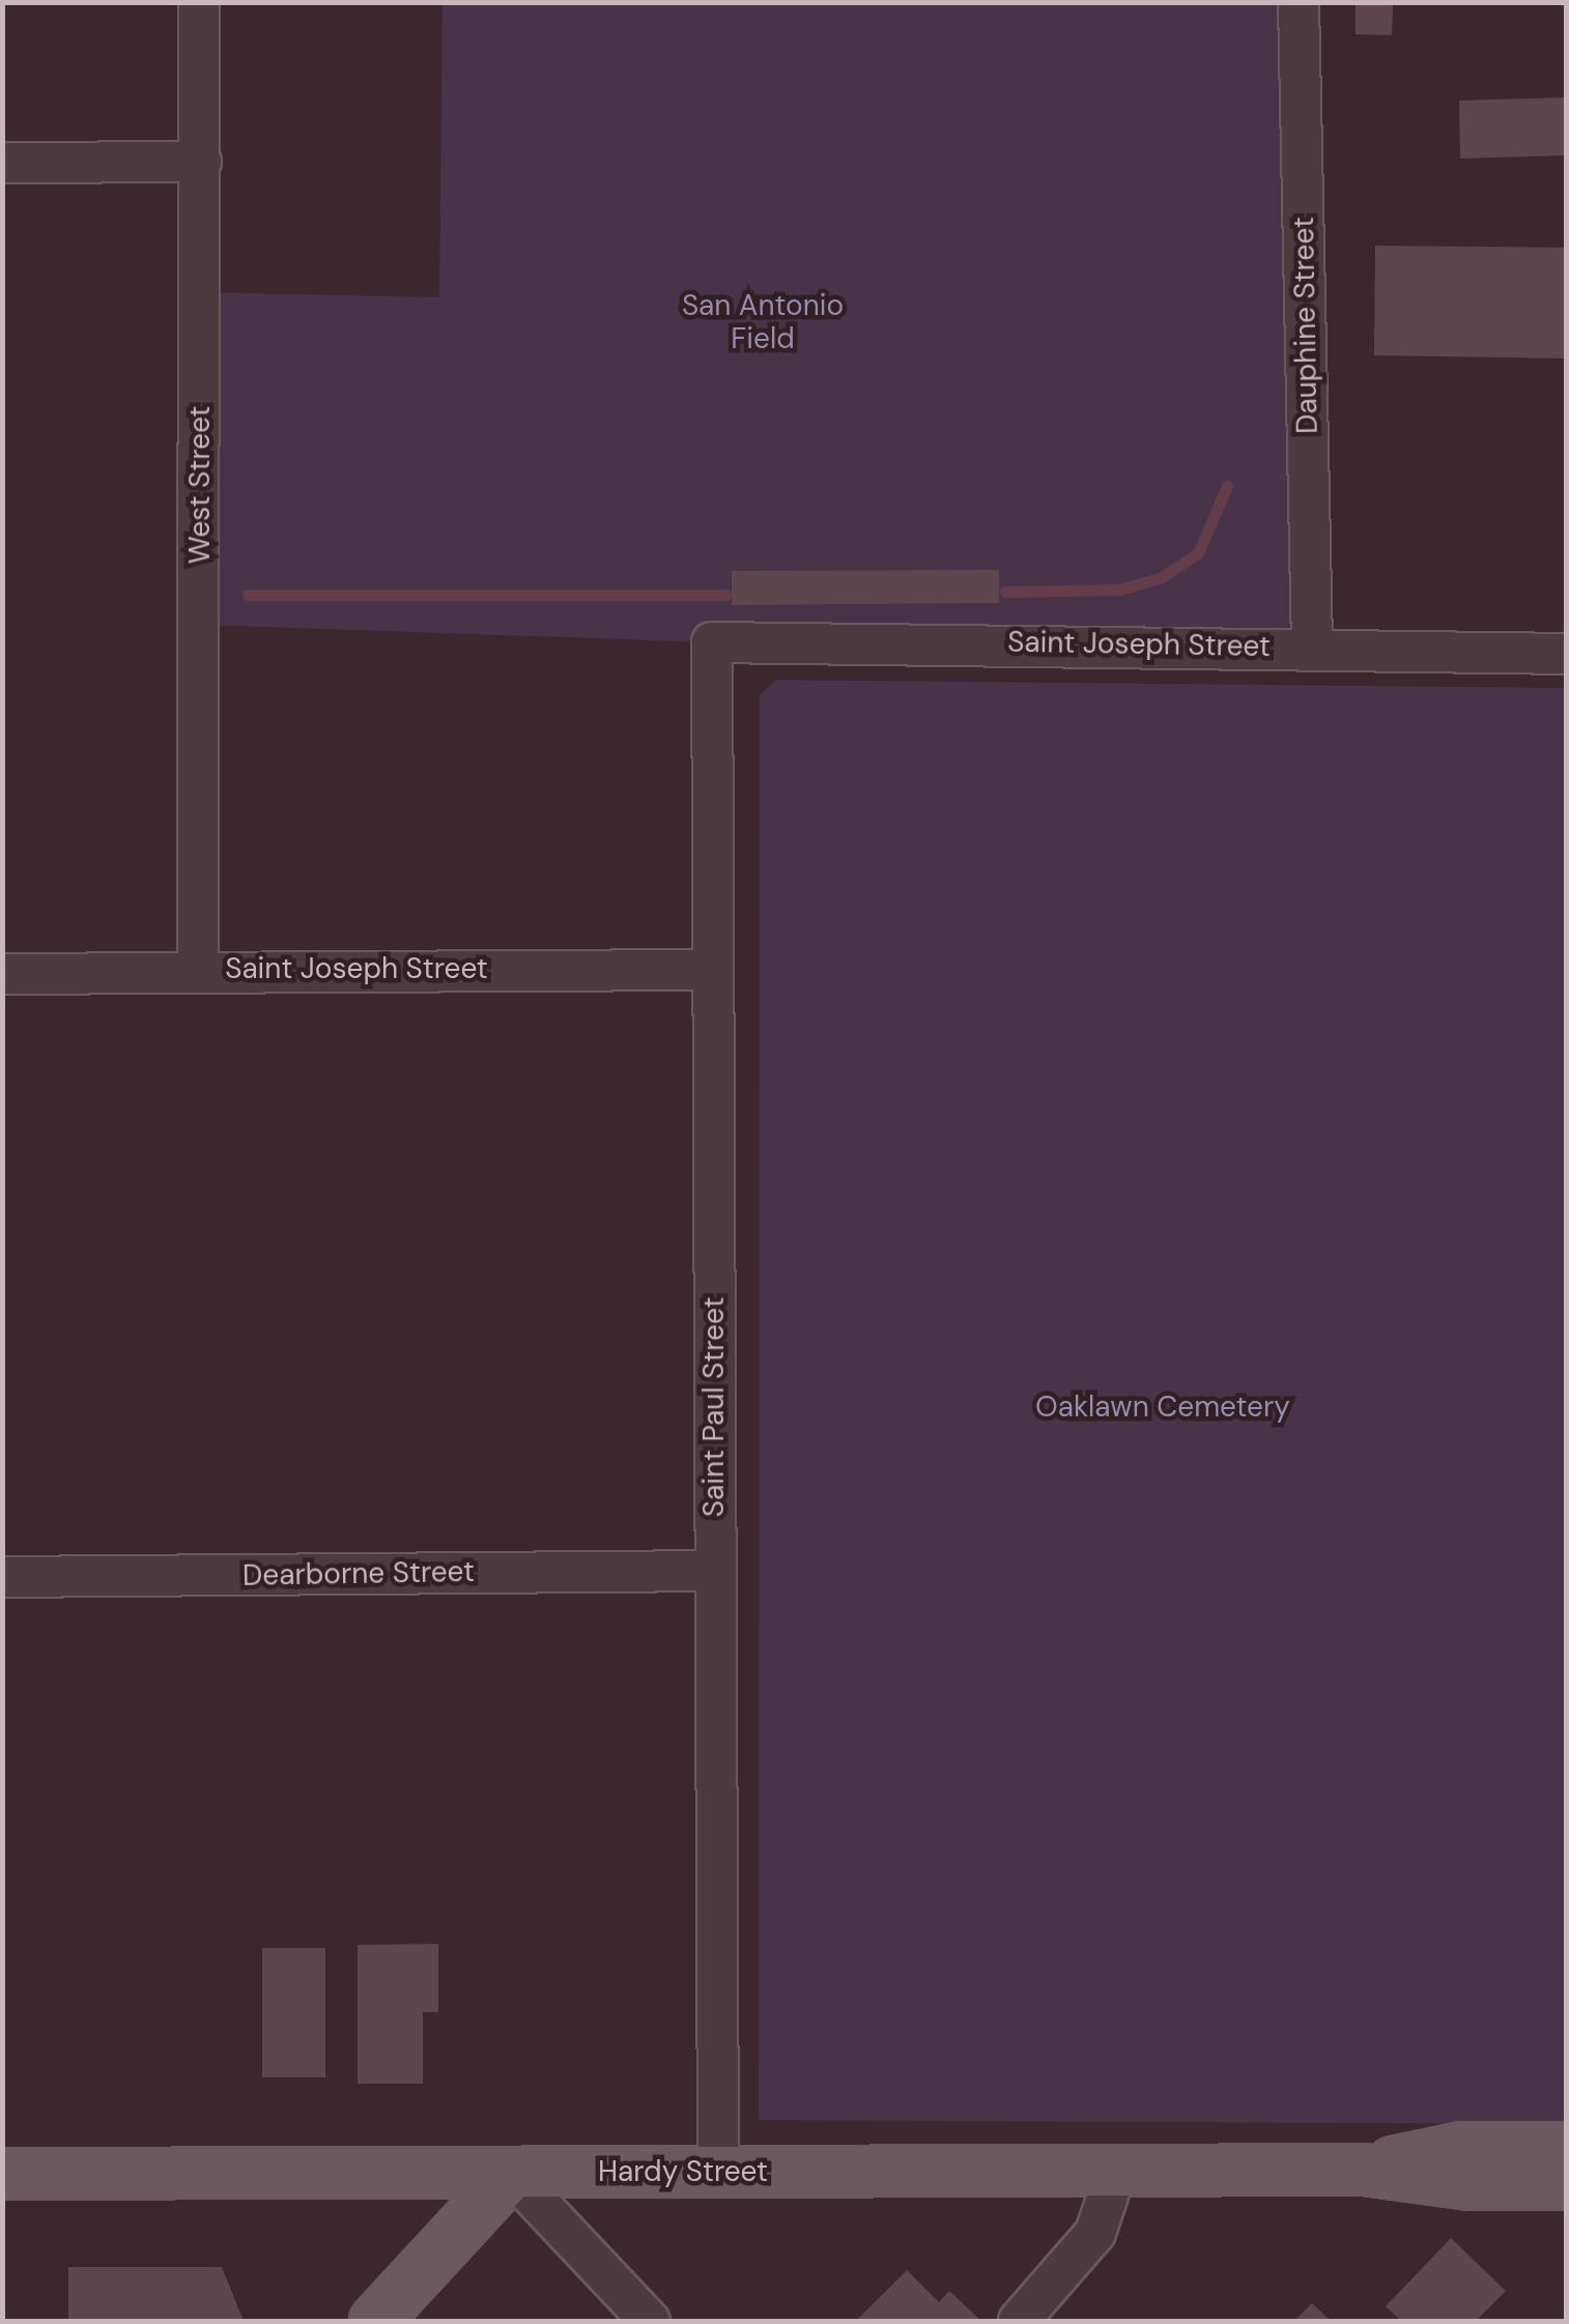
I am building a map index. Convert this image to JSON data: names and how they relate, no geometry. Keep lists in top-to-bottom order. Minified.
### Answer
{"streets":{"main road":["Hardy Street"],"street":["Dauphine Street","West Street","Saint Joseph Street","Saint Paul Street","Dearborne Street"]},"crossings":[["Dauphine Street","Saint Joseph Street"],["West Street","Saint Joseph Street"],["Saint Joseph Street","Saint Paul Street"],["Saint Paul Street","Dearborne Street"],["Saint Paul Street","Hardy Street"]],"parks":["San Antonio Field","Oaklawn Cemetery"]}
